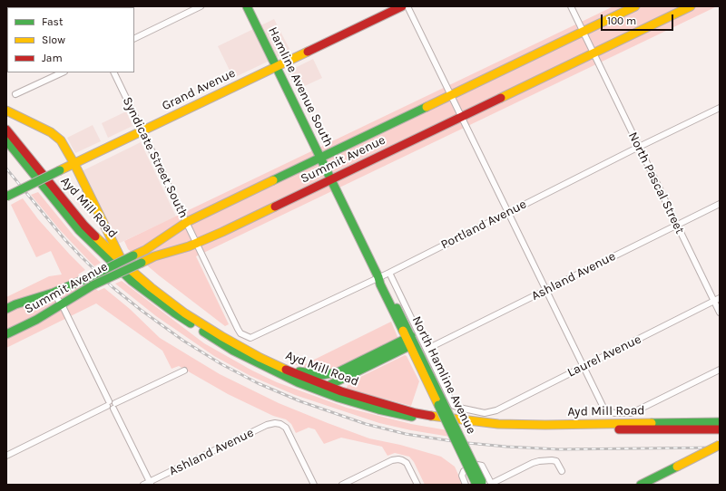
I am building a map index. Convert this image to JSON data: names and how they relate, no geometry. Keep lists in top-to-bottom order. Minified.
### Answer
{"streets":{"main road":["Hamline Avenue South","Grand Avenue","Summit Avenue","Ayd Mill Road","North Hamline Avenue"],"street":["Syndicate Street South","North Pascal Street","Portland Avenue","Ashland Avenue","Laurel Avenue"]},"crossings":[["Hamline Avenue South","Grand Avenue"],["Hamline Avenue South","Summit Avenue"],["Hamline Avenue South","North Hamline Avenue"],["Grand Avenue","Syndicate Street South"],["Syndicate Street South","Summit Avenue"],["Syndicate Street South","Portland Avenue"],["Summit Avenue","North Pascal Street"],["Summit Avenue","North Hamline Avenue"],["North Pascal Street","Portland Avenue"],["North Pascal Street","Ashland Avenue"],["North Pascal Street","Laurel Avenue"],["Portland Avenue","North Hamline Avenue"],["Ashland Avenue","North Hamline Avenue"],["Laurel Avenue","North Hamline Avenue"]],"legend":["Fast","Slow","Jam"],"scale_bar":"100 m"}
